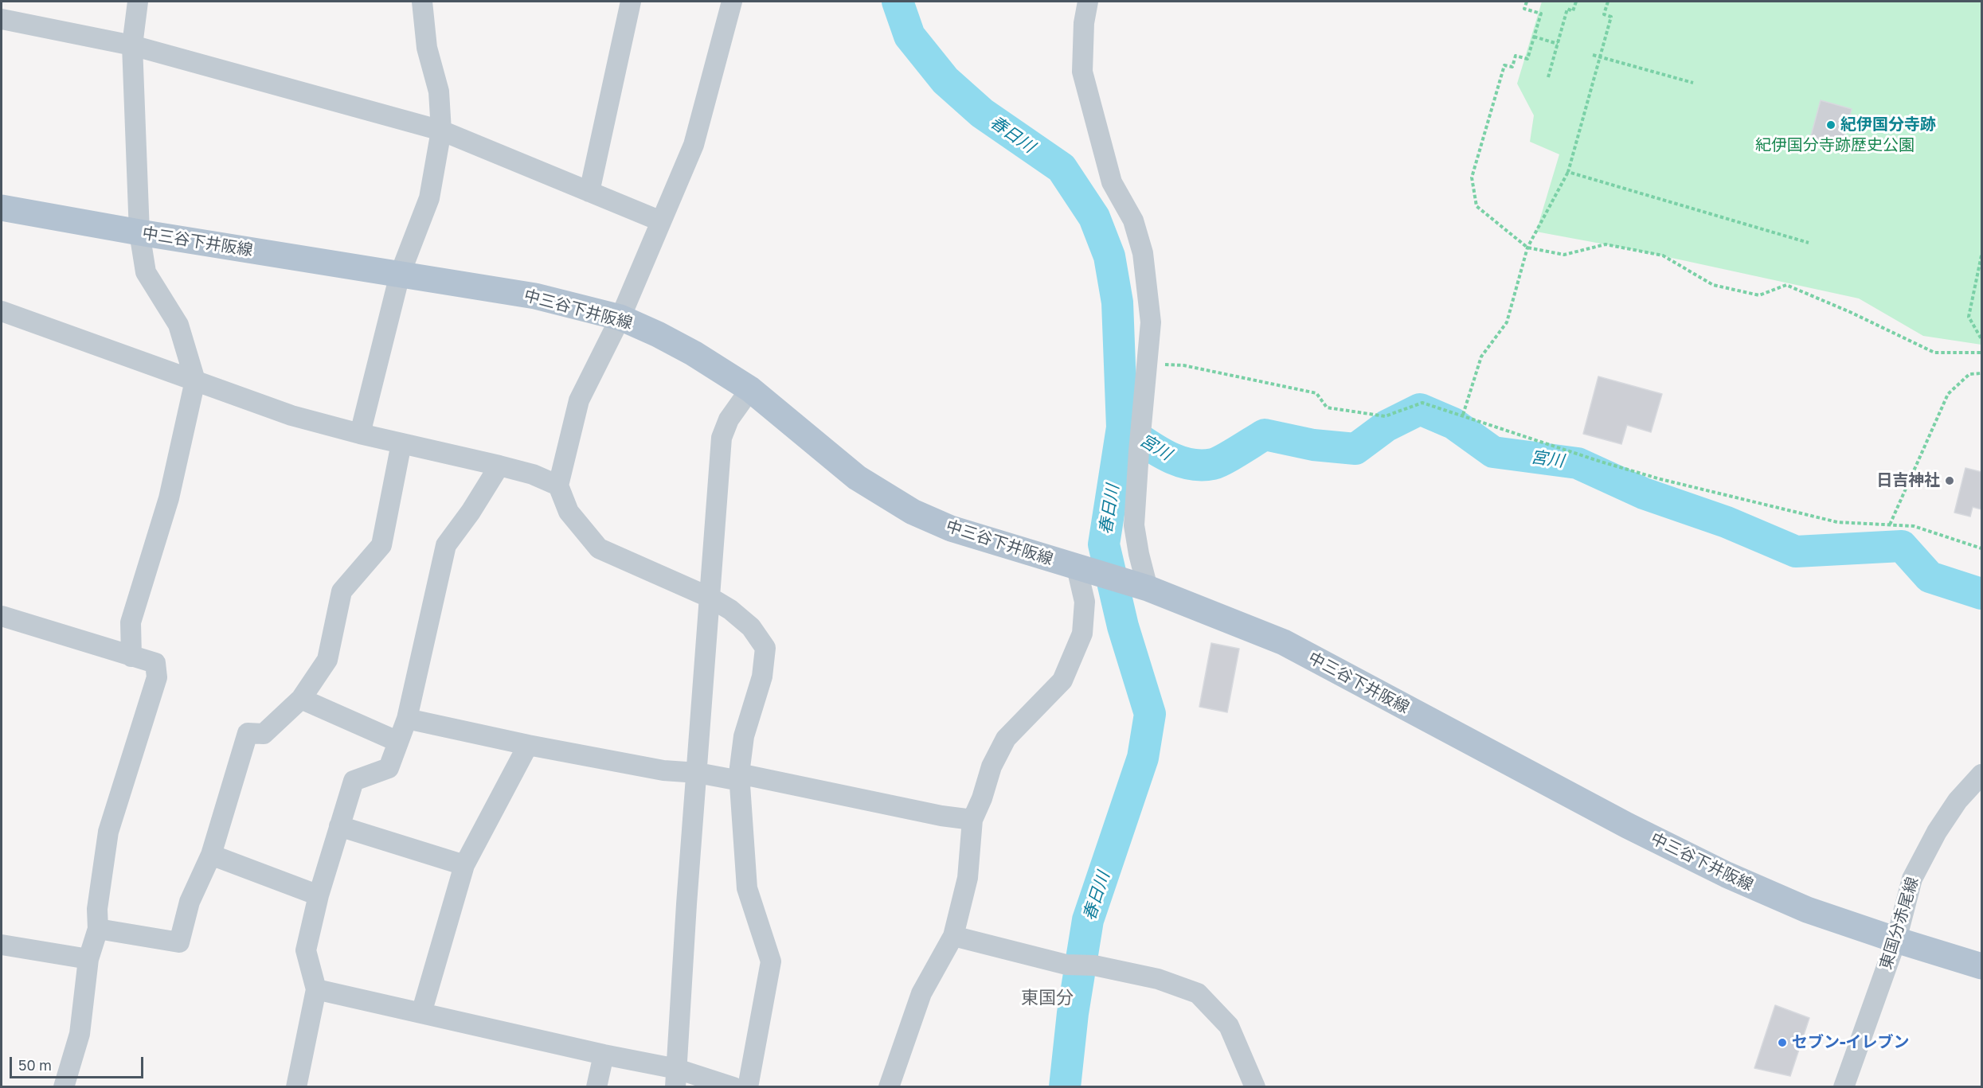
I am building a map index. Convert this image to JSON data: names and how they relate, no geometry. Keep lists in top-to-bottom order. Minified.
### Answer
{"streets":{"main road":["中三谷下井阪線"],"street":["東国分赤尾線"]},"crossings":[["中三谷下井阪線","東国分赤尾線"]],"districts":["東国分"],"water":["春日川","宮川"],"parks":["紀伊国分寺跡歴史公園"],"places":["紀伊国分寺跡","日吉神社","セブン-イレブン"],"scale_bar":"50 m"}
